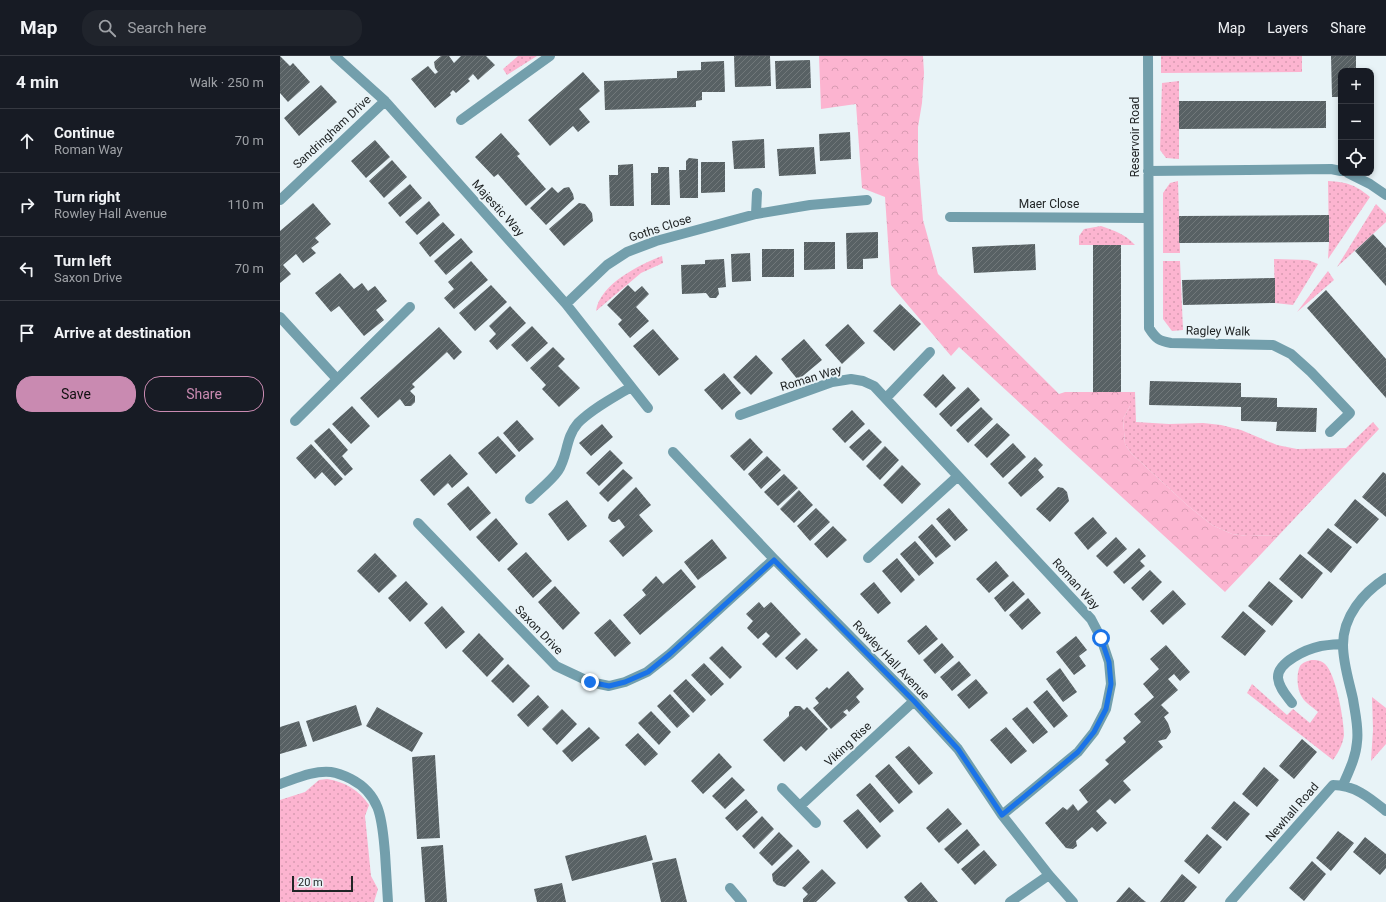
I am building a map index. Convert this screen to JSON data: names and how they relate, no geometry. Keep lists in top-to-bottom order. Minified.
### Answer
{"streets":{"street":["Sandringham Drive","Reservoir Road","Maer Close","Majestic Way","Goths Close","Ragley Walk","Roman Way","Saxon Drive","Rowley Hall Avenue","Viking Rise","Newhall Road"]},"crossings":[["Sandringham Drive","Majestic Way"],["Reservoir Road","Maer Close"],["Reservoir Road","Ragley Walk"],["Maer Close","Ragley Walk"],["Majestic Way","Goths Close"],["Roman Way","Rowley Hall Avenue"],["Saxon Drive","Rowley Hall Avenue"],["Rowley Hall Avenue","Viking Rise"]],"scale_bar":"20 m","page":{"header":"Map","search":"Search here","nav":["Map","Layers","Share"],"heading":["4 min","Walk · 250 m"],"map_buttons":["+","−"],"list":[["Continue","Roman Way","70 m"],["Turn right","Rowley Hall Avenue","110 m"],["Turn left","Saxon Drive","70 m"],"Arrive at destination"],"buttons":["Save","Share"],"scale":"20 m"}}
